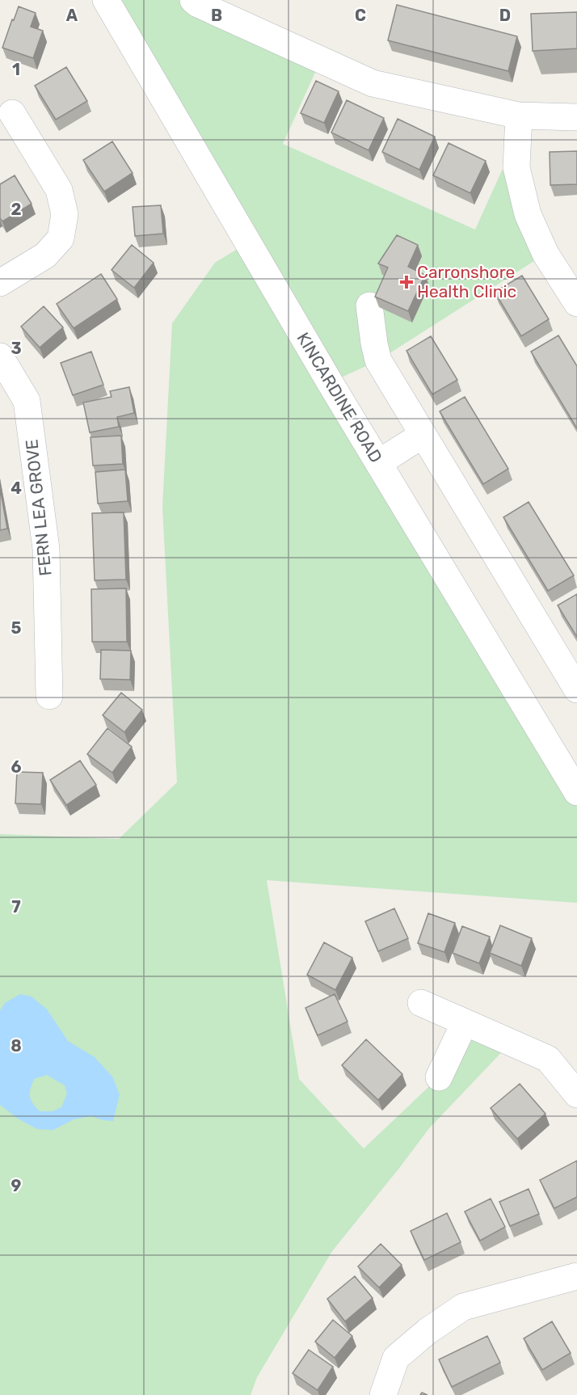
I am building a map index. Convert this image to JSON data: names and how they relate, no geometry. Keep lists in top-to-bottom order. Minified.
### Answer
{"streets":{"street":["KINCARDINE ROAD","FERN LEA GROVE"]},"places":{"health":["Carronshore Health Clinic"]},"grid":{"columns":["A","B","C","D"],"rows":["1","2","3","4","5","6","7","8","9"]}}
